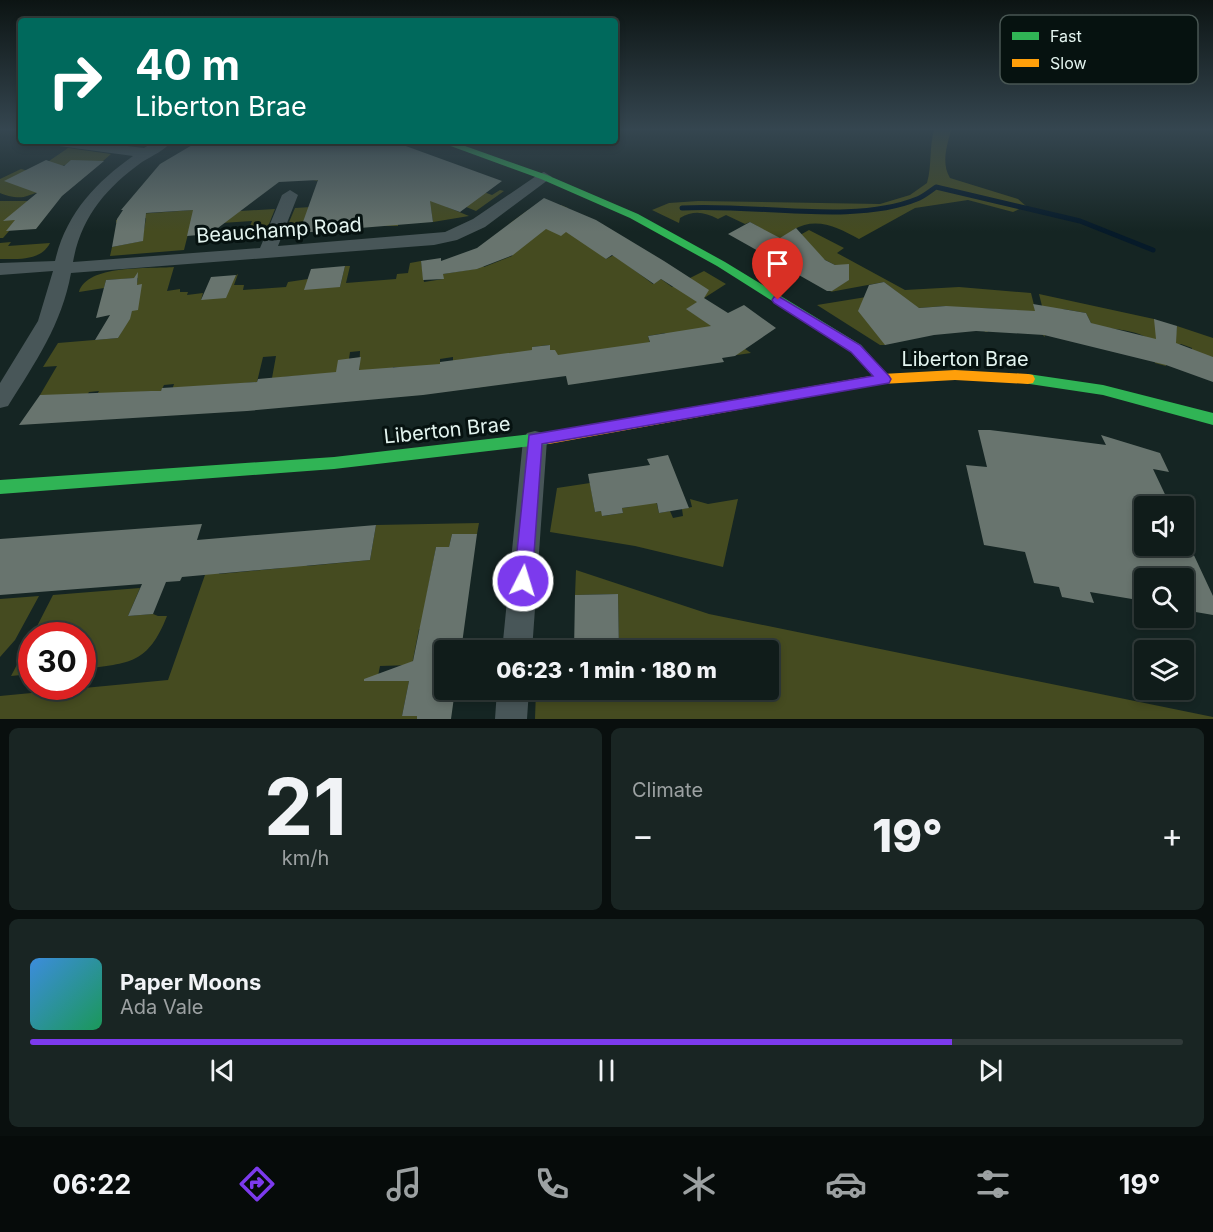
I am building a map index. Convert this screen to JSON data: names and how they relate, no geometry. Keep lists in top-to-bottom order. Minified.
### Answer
{"streets":{"main road":["Liberton Brae"],"street":["Beauchamp Road"]},"legend":["Fast","Slow"],"page":{"turn":["40 m","Liberton Brae"],"limit":"30","trip":"06:23 · 1 min · 180 m","tile":[["21","km/h"],"Climate"],"heat":["−","19°","+"],"song":["Paper Moons","Ada Vale"],"tabs":["06:22","19°"]}}
